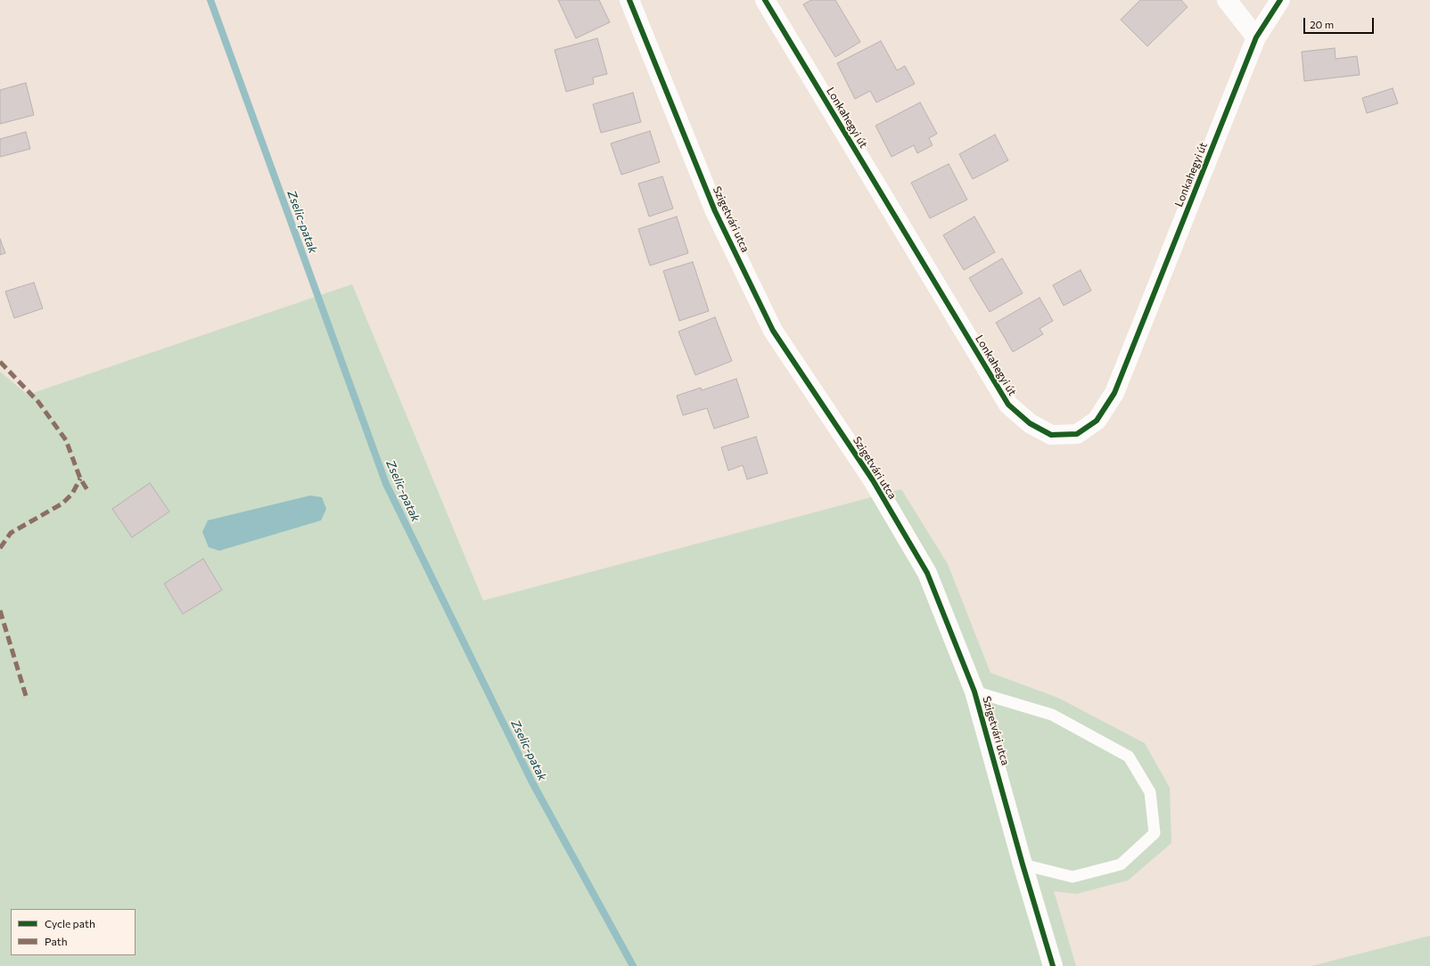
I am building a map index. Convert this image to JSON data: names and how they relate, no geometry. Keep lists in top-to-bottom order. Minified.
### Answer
{"streets":{"street":["Lonkahegyi út","Szigetvári utca"]},"water":["Zselic-patak"],"legend":["Cycle path","Path"],"scale_bar":"20 m"}
